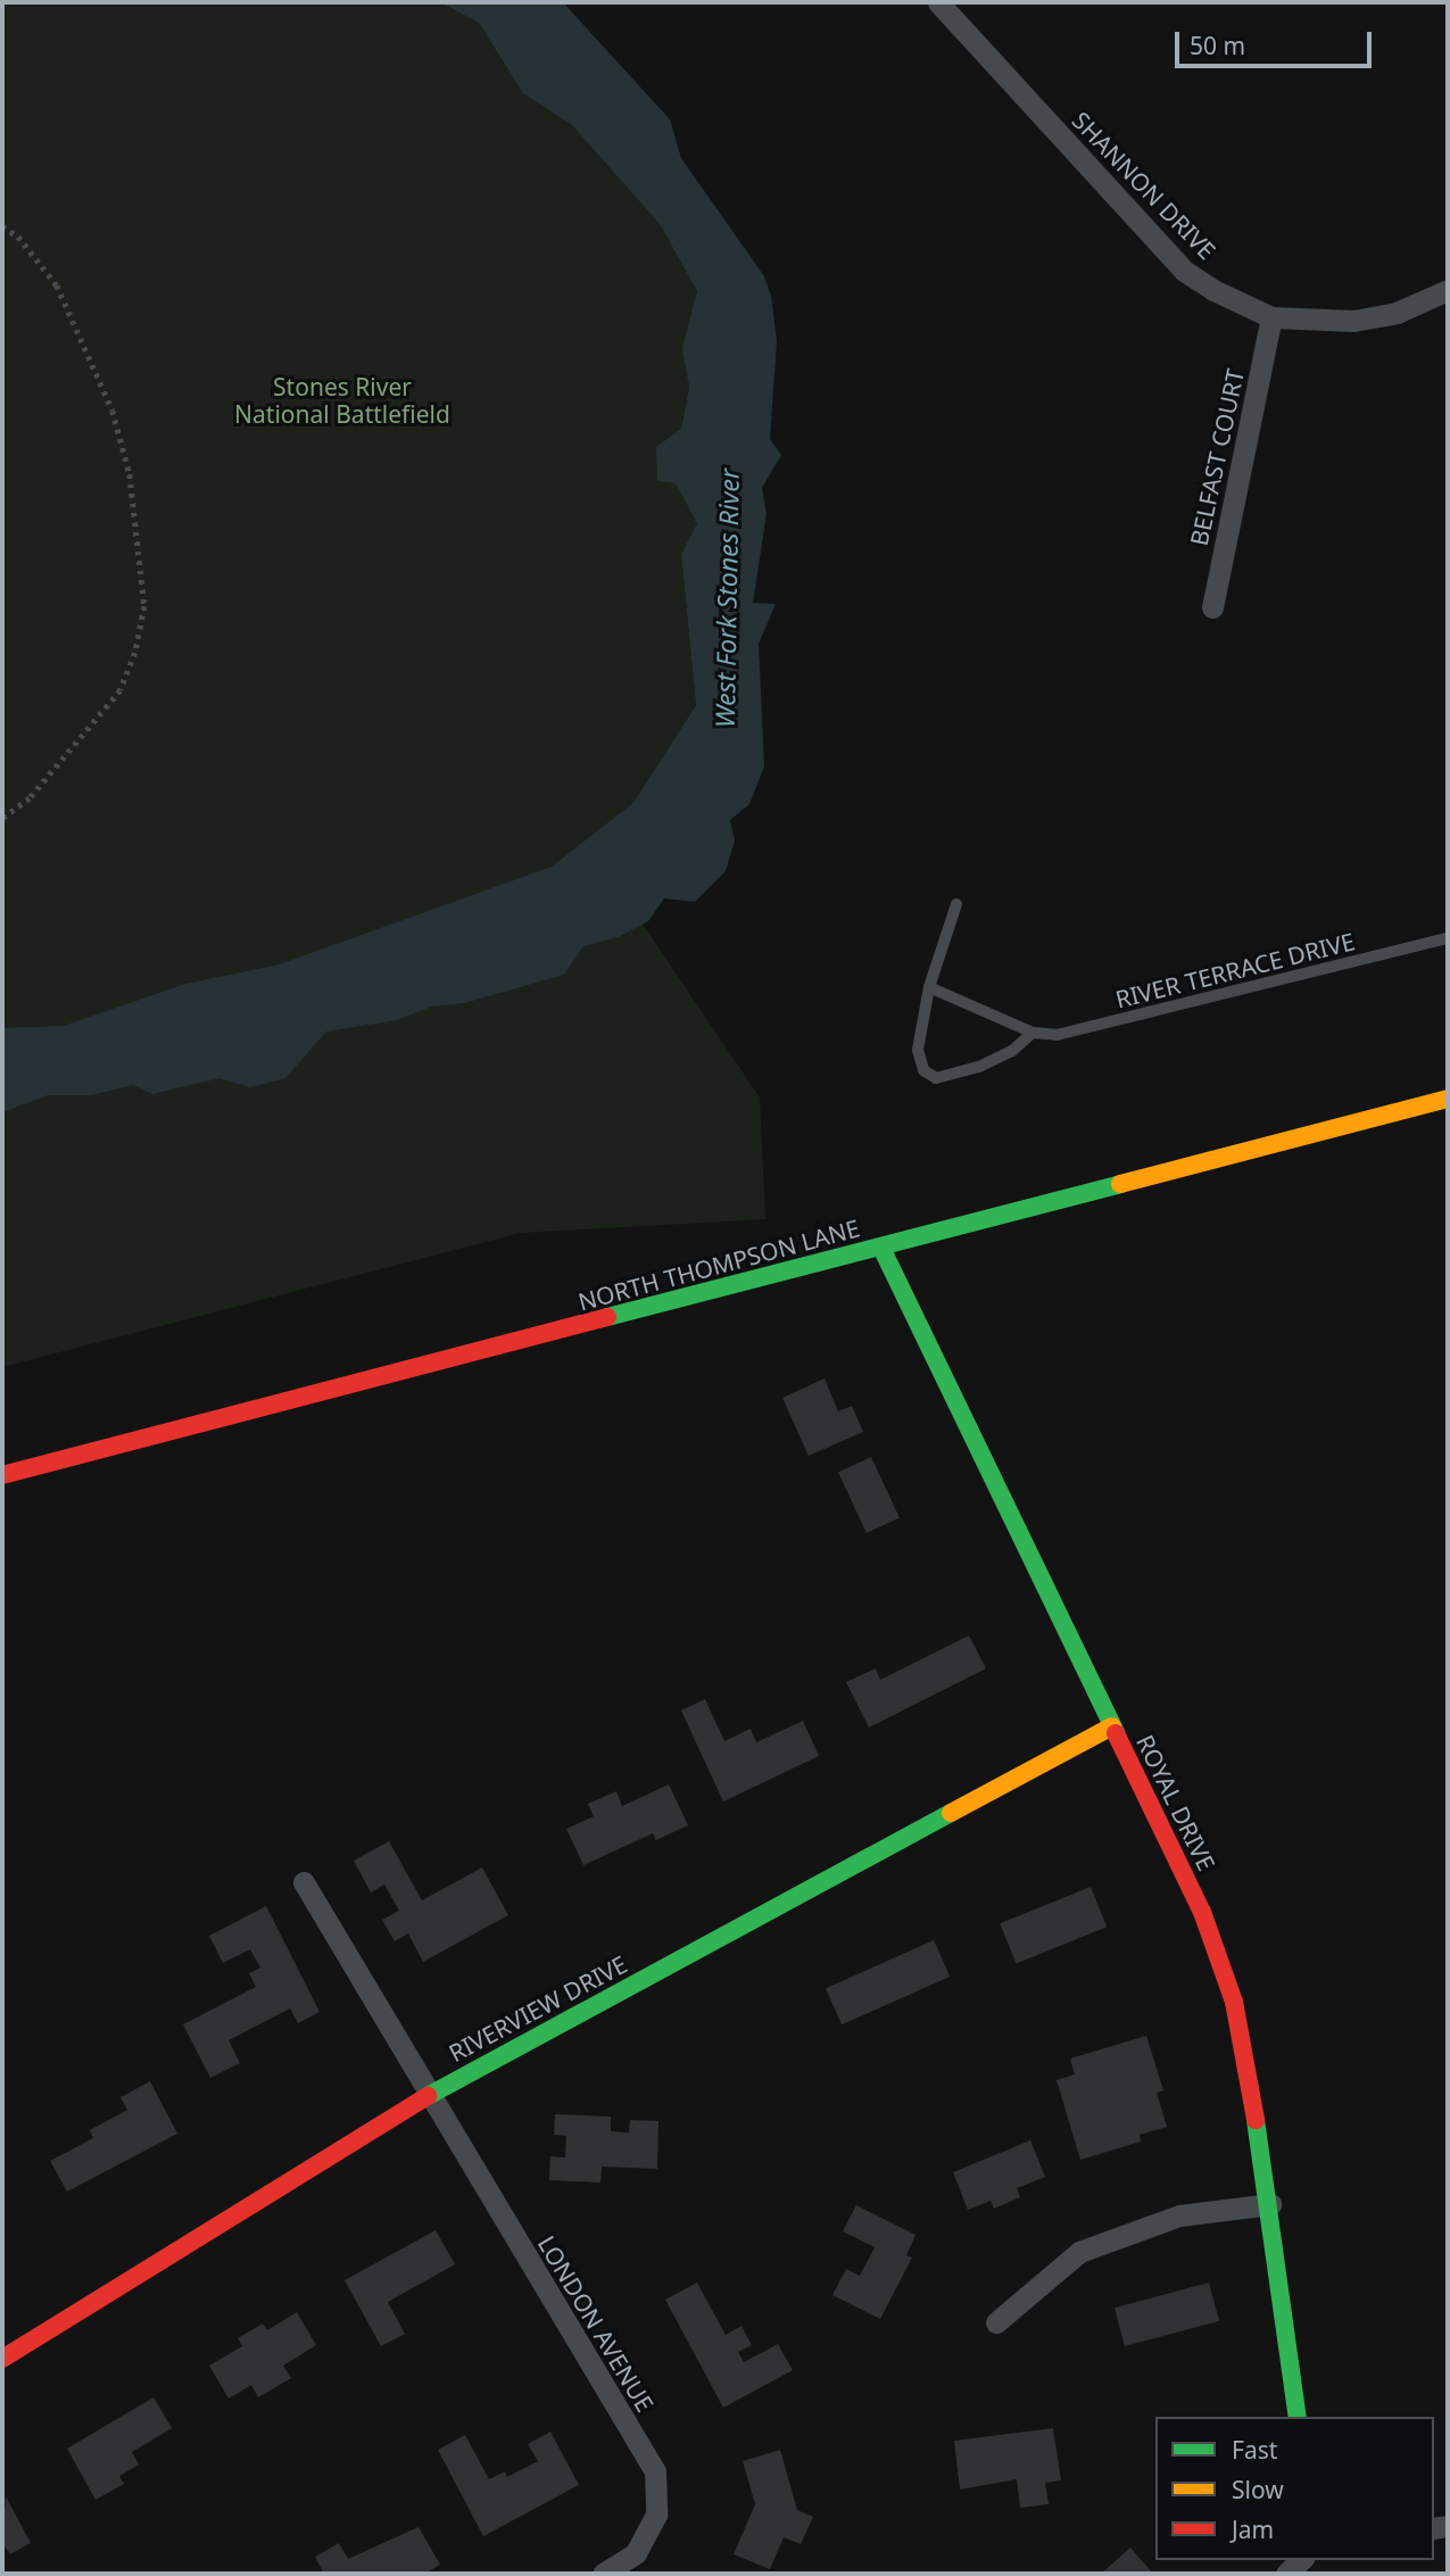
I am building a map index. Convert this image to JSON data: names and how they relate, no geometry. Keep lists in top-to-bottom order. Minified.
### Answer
{"streets":{"street":["SHANNON DRIVE","BELFAST COURT","NORTH THOMPSON LANE","ROYAL DRIVE","RIVERVIEW DRIVE","LONDON AVENUE"],"lane":["RIVER TERRACE DRIVE"]},"crossings":[["SHANNON DRIVE","BELFAST COURT"],["NORTH THOMPSON LANE","ROYAL DRIVE"],["ROYAL DRIVE","RIVERVIEW DRIVE"],["RIVERVIEW DRIVE","LONDON AVENUE"]],"water":["West Fork Stones River"],"parks":["Stones River National Battlefield"],"legend":["Fast","Slow","Jam"],"scale_bar":"50 m"}
